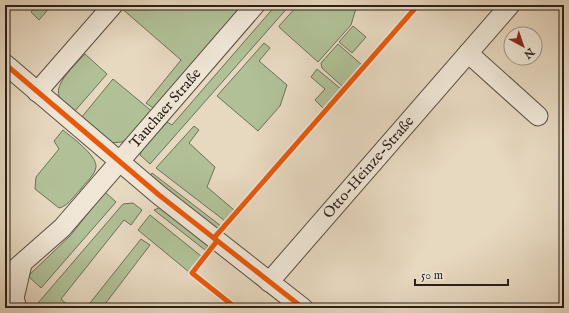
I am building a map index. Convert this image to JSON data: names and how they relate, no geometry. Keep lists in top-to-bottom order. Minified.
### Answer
{"streets":{"street":["Tauchaer Straße","Otto-Heinze-Straße"]},"scale_bar":"50 m","north":"bottom right"}
